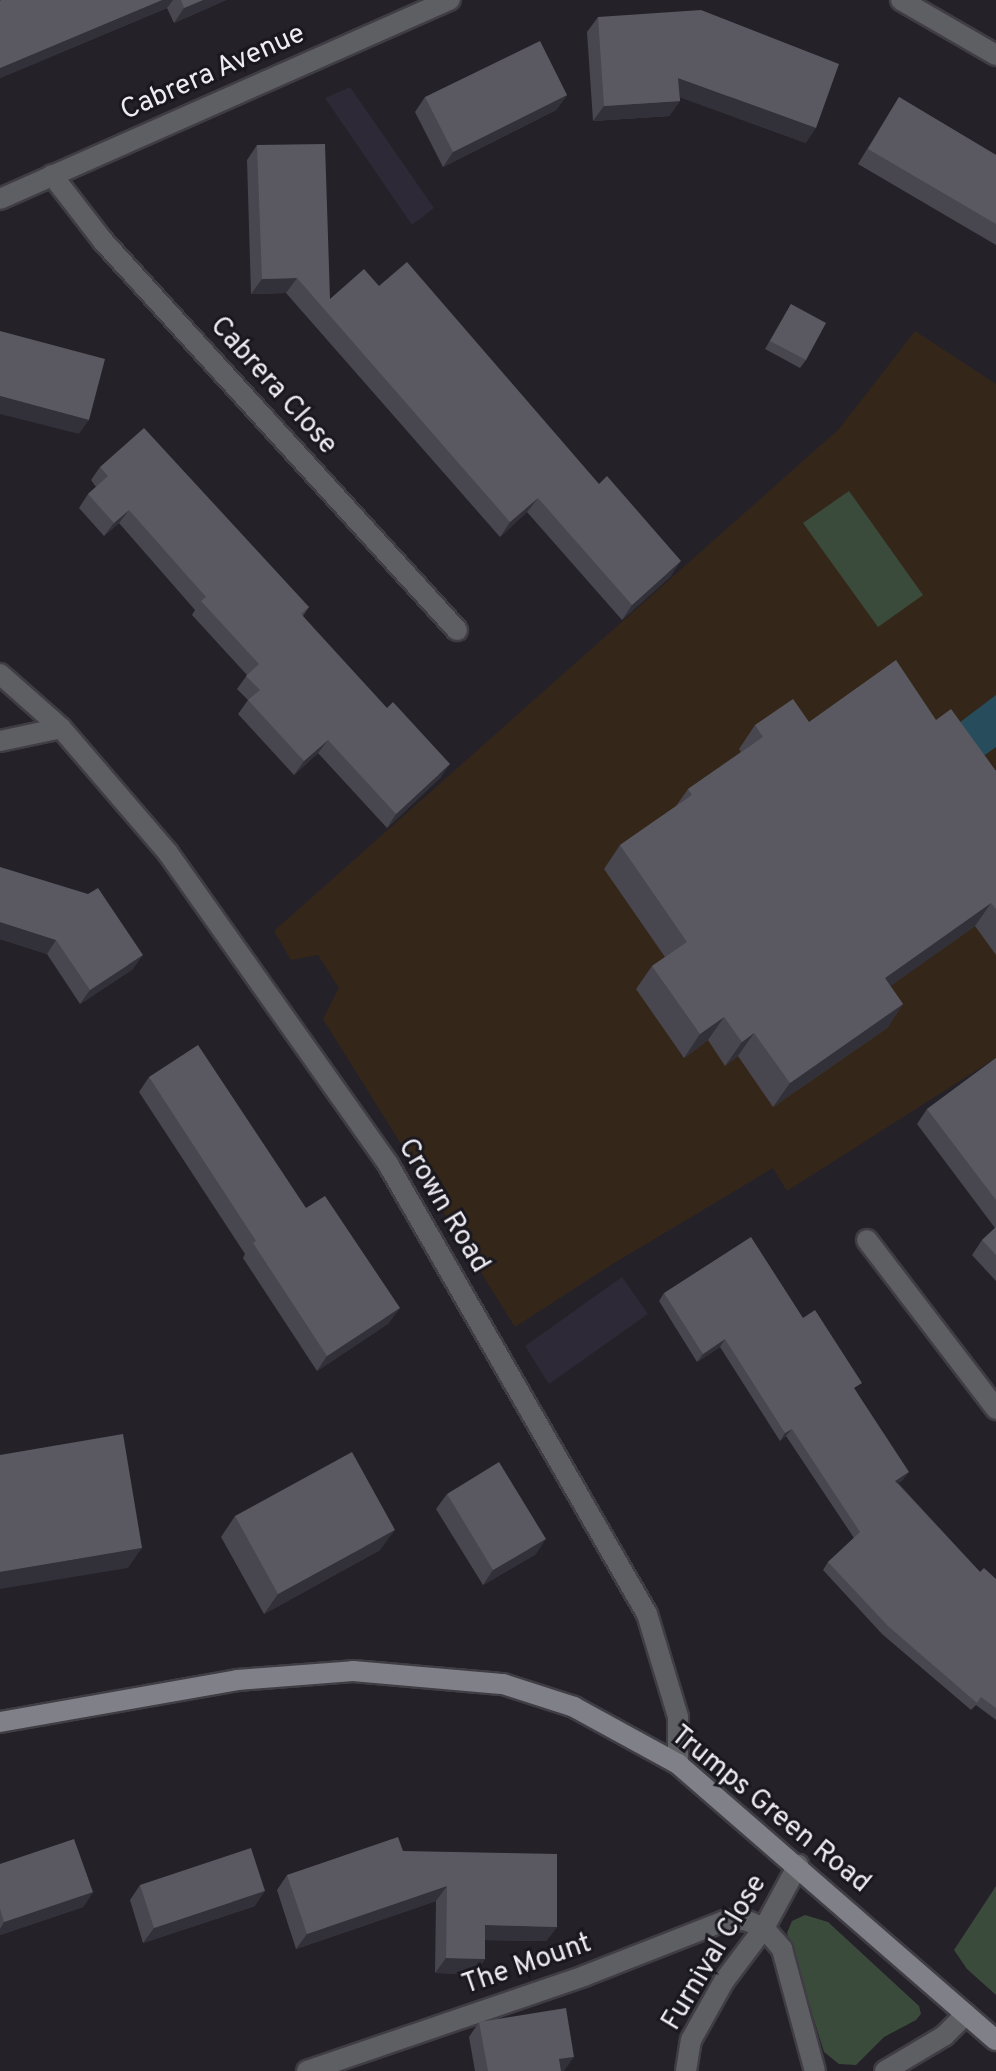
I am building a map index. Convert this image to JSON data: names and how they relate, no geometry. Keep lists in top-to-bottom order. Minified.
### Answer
{"streets":{"street":["Cabrera Avenue","Cabrera Close","Crown Road","Trumps Green Road","Furnival Close","The Mount"]},"crossings":[["Cabrera Avenue","Cabrera Close"],["Crown Road","Trumps Green Road"],["Trumps Green Road","Furnival Close"],["Furnival Close","The Mount"]]}
